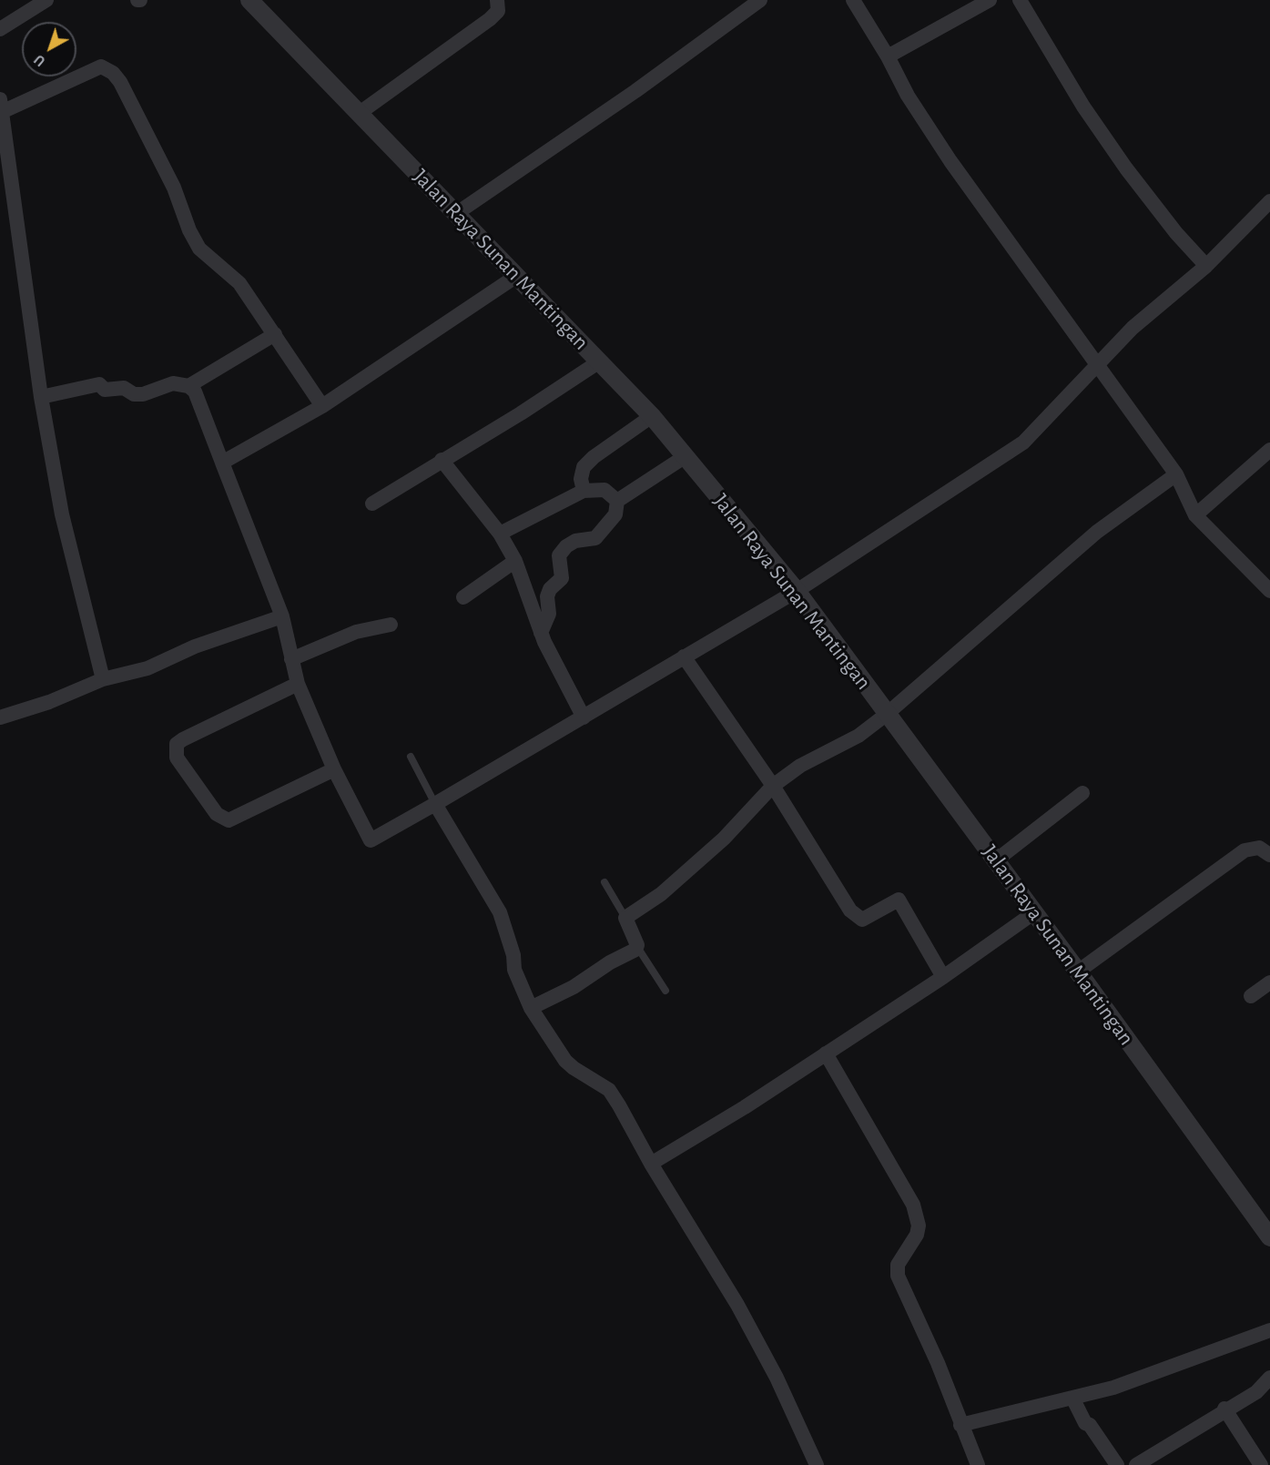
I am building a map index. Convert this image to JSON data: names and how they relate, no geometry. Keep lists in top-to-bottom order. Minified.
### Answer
{"streets":{"street":["Jalan Raya Sunan Mantingan"]},"north":"bottom left"}
